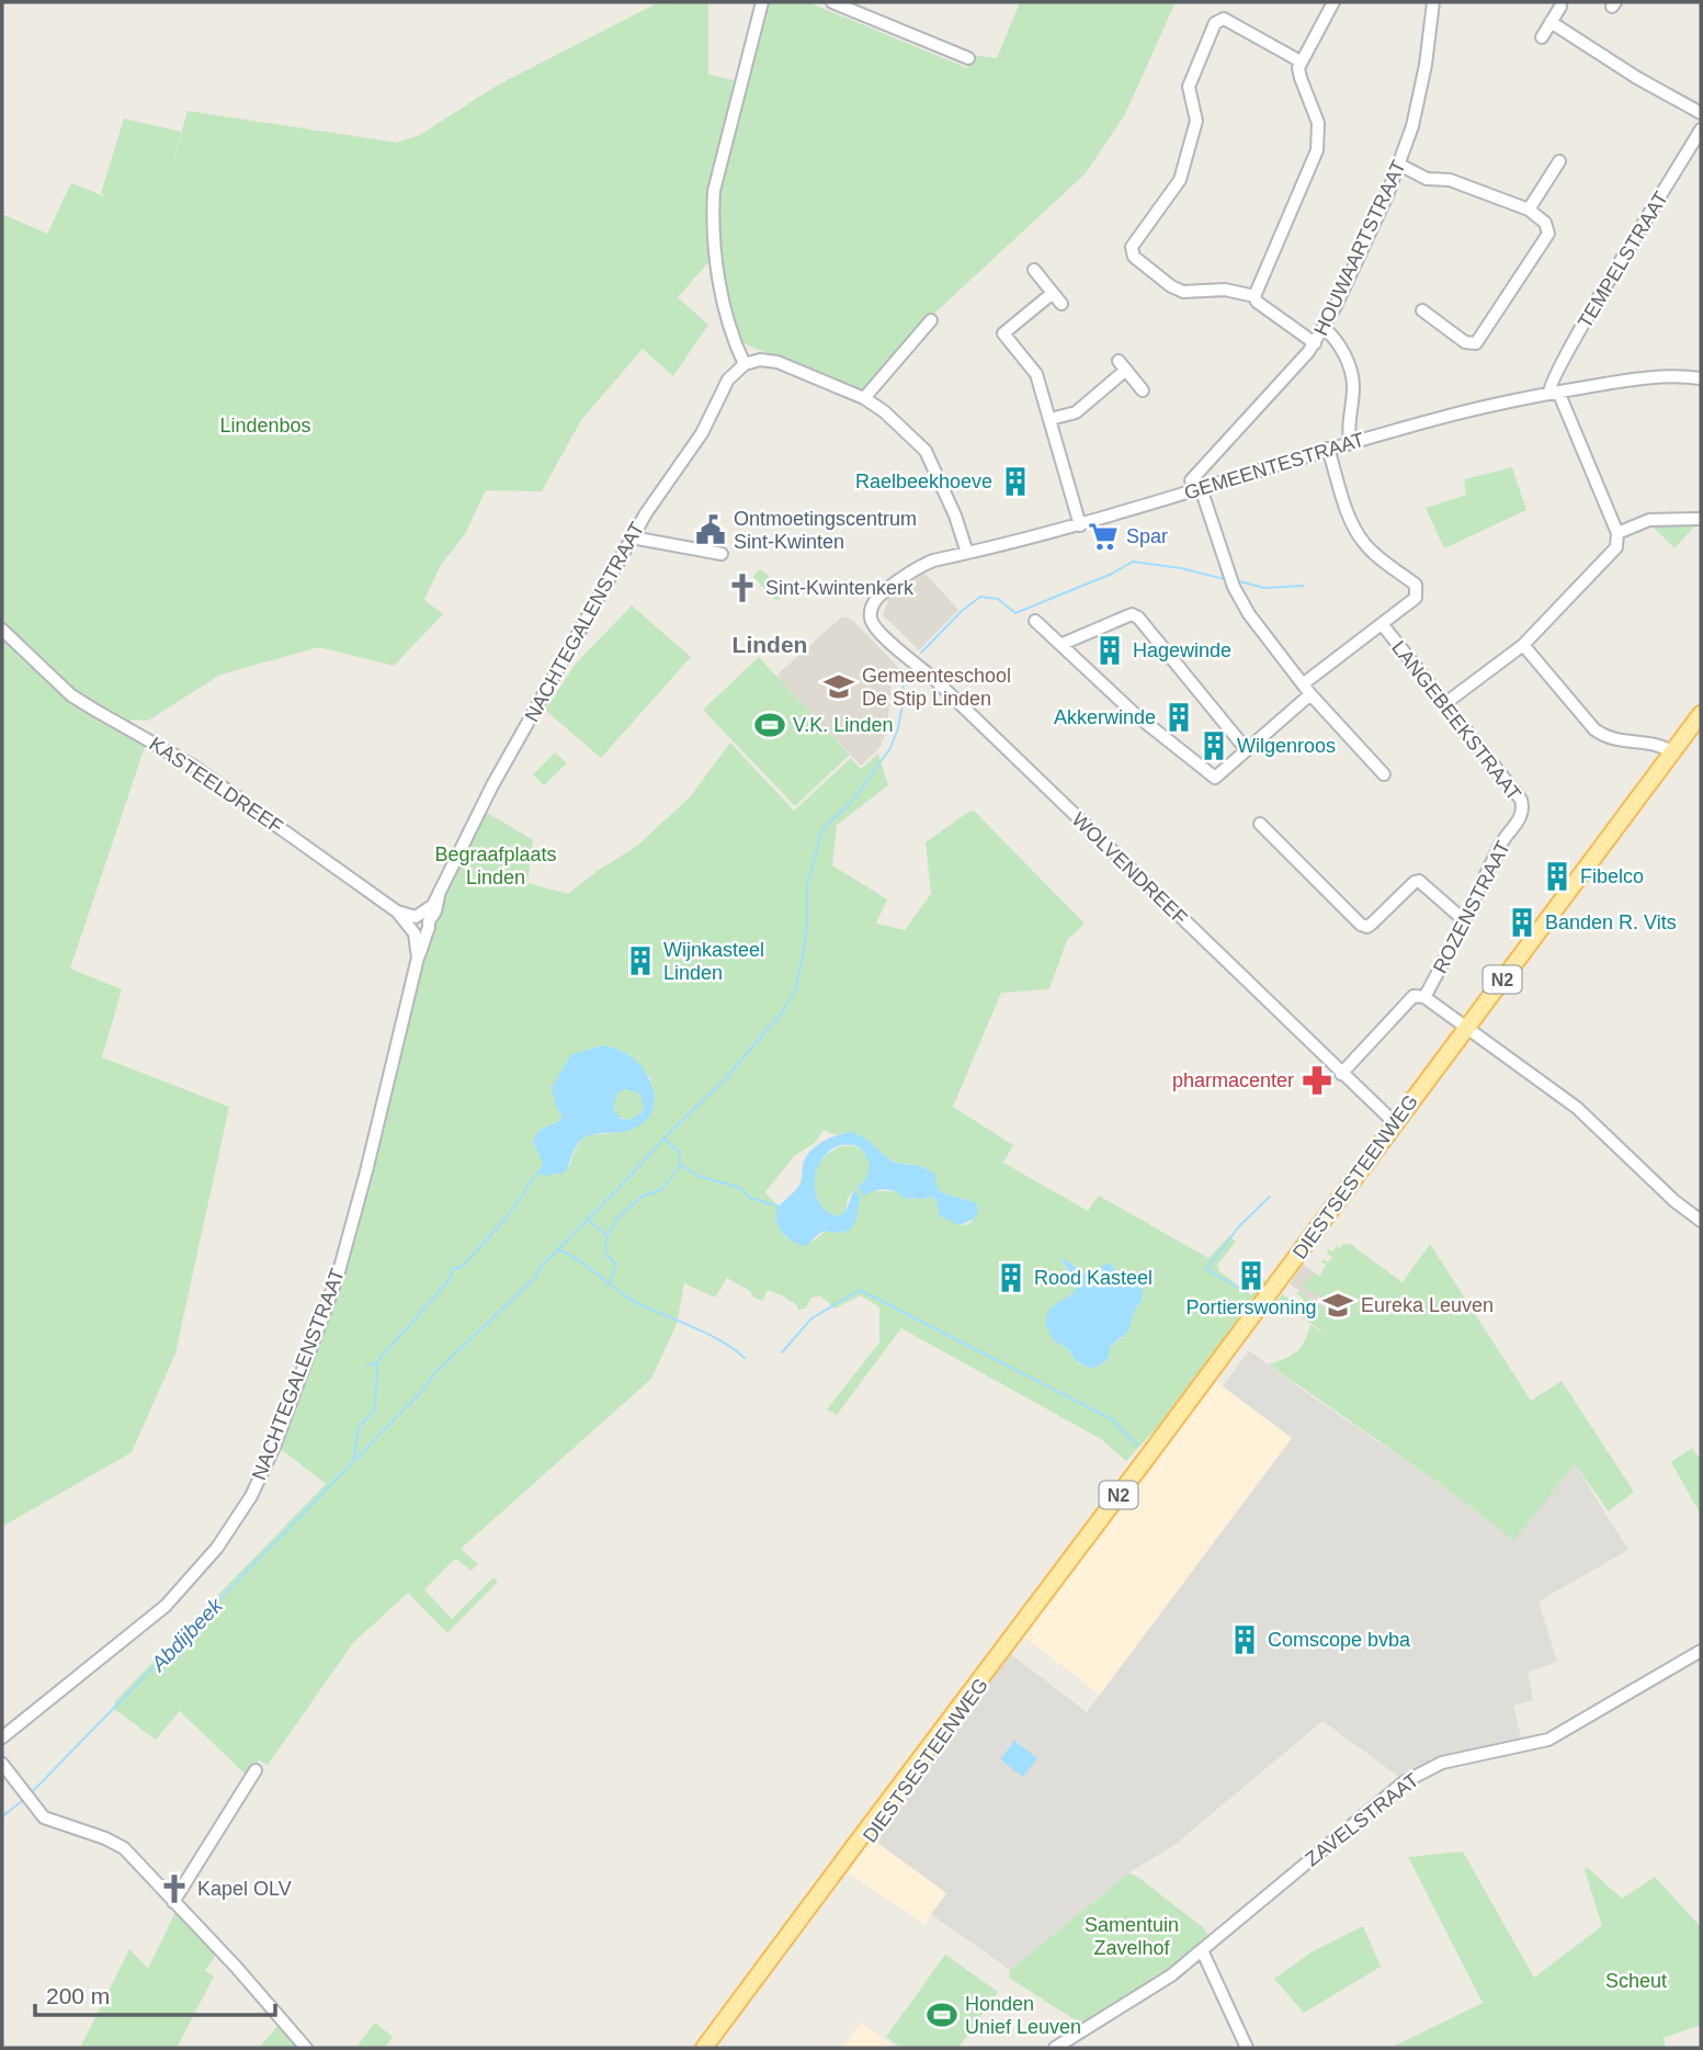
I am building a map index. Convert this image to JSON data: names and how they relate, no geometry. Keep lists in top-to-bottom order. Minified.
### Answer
{"streets":{"main road":["N2","DIESTSESTEENWEG"],"street":["HOUWAARTSTRAAT","TEMPELSTRAAT","GEMEENTESTRAAT","NACHTEGALENSTRAAT","LANGEBEEKSTRAAT","KASTEELDREEF","WOLVENDREEF","ROZENSTRAAT","ZAVELSTRAAT"]},"crossings":[["HOUWAARTSTRAAT","GEMEENTESTRAAT"],["TEMPELSTRAAT","GEMEENTESTRAAT"],["GEMEENTESTRAAT","WOLVENDREEF"],["NACHTEGALENSTRAAT","KASTEELDREEF"],["LANGEBEEKSTRAAT","ROZENSTRAAT"],["WOLVENDREEF","DIESTSESTEENWEG"]],"districts":["Linden"],"water":["Abdijbeek"],"parks":["Lindenbos","Begraafplaats Linden","Samentuin Zavelhof","Scheut"],"places":{"building":["Raelbeekhoeve","Hagewinde","Akkerwinde","Wilgenroos","Fibelco","Banden R. Vits","Wijnkasteel Linden","Portierswoning","Rood Kasteel","Comscope bvba"],"public building":["Ontmoetingscentrum Sint-Kwinten"],"supermarket":["Spar"],"church":["Sint-Kwintenkerk","Kapel OLV"],"school or university":["Gemeenteschool De Stip Linden","Eureka Leuven"],"sports":["V.K. Linden","Honden Unief Leuven"],"pharmacy":["pharmacenter"]},"scale_bar":"200 m"}
